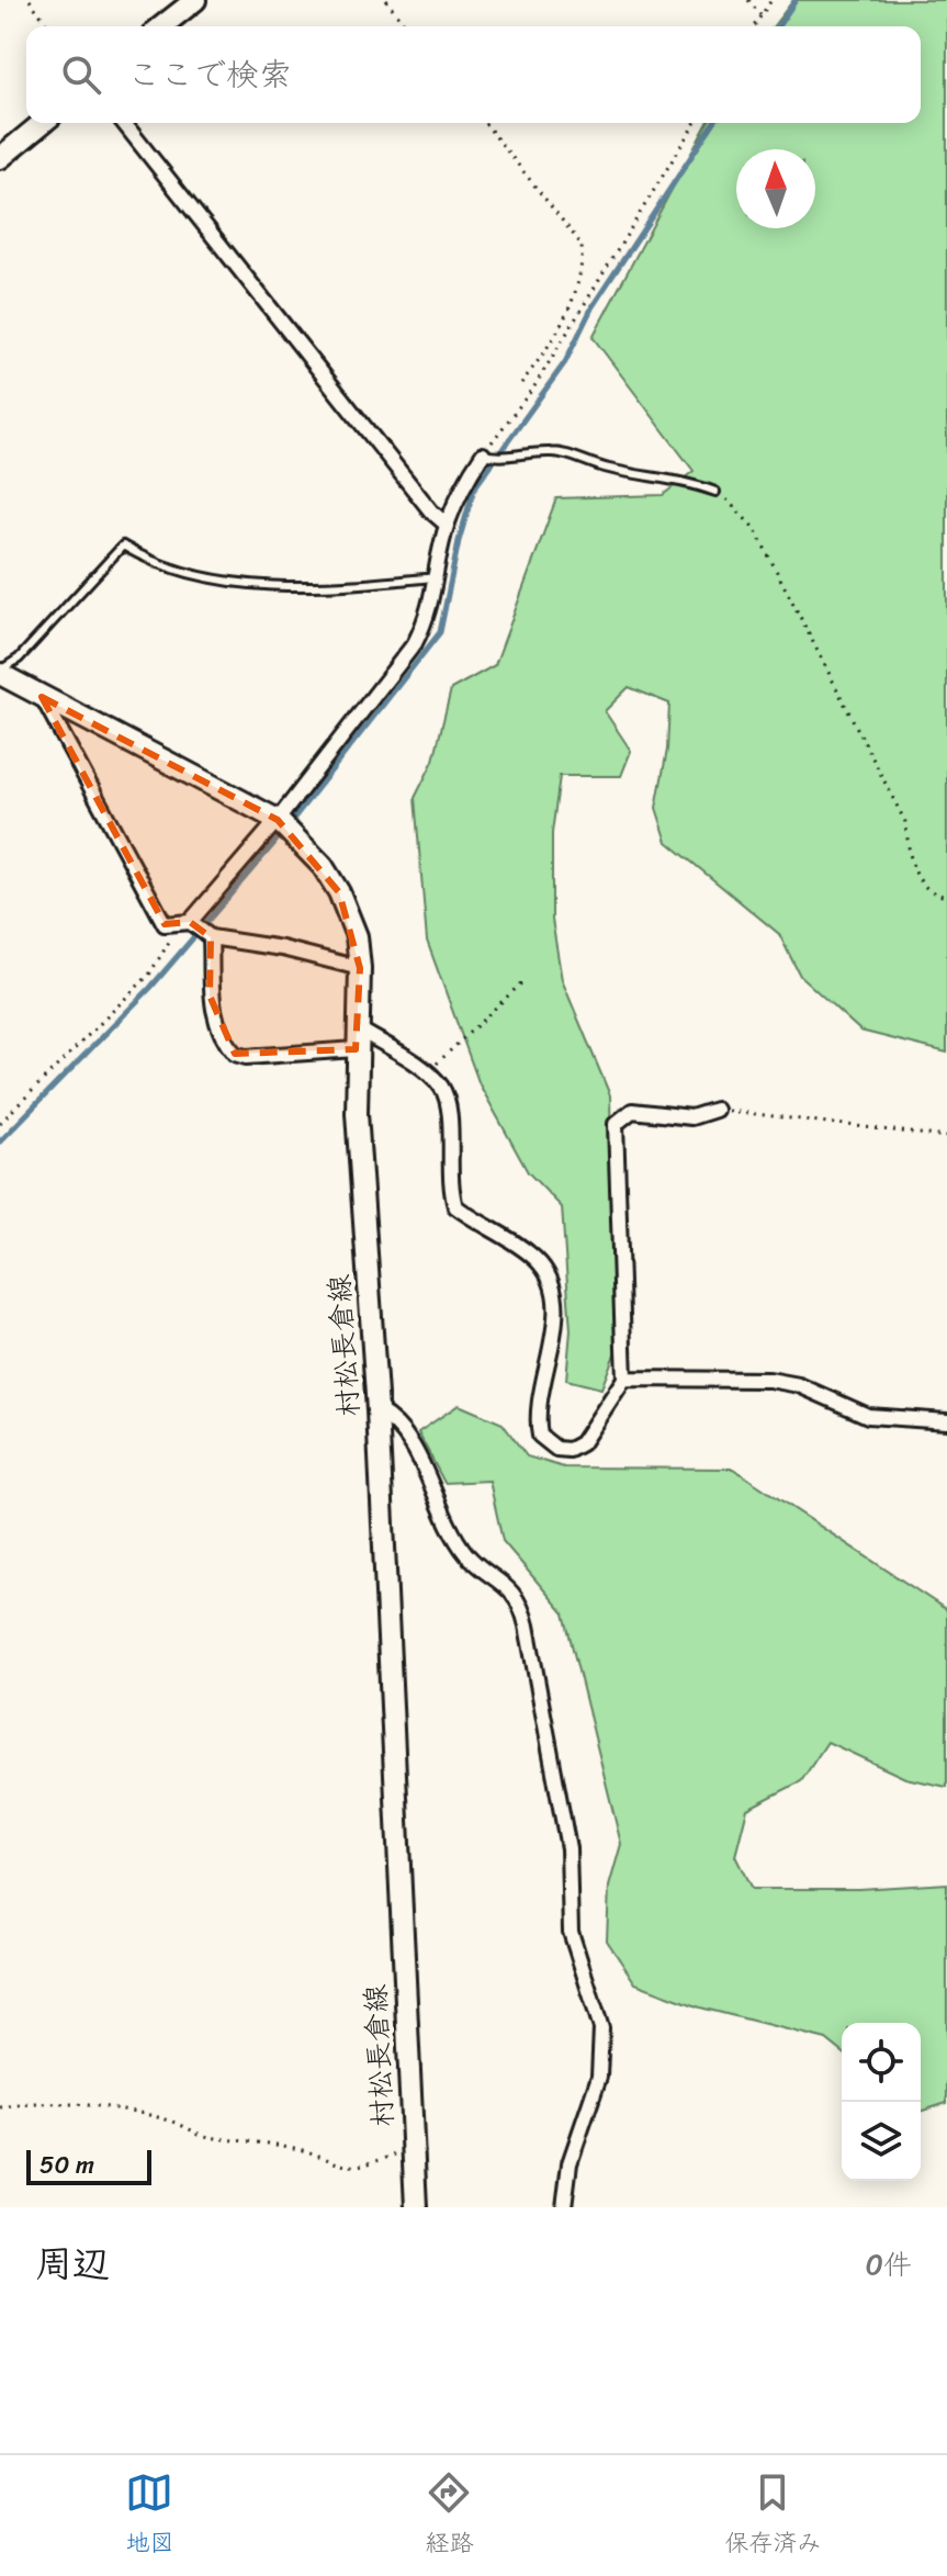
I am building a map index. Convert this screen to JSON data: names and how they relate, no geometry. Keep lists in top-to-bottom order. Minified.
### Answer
{"streets":{"main road":["村松長倉線"]},"scale_bar":"50 m","north":"top","page":{"search":"ここで検索","scale":"50 m","heading":["周辺","0件"],"nav":["地図","経路","保存済み"]}}
